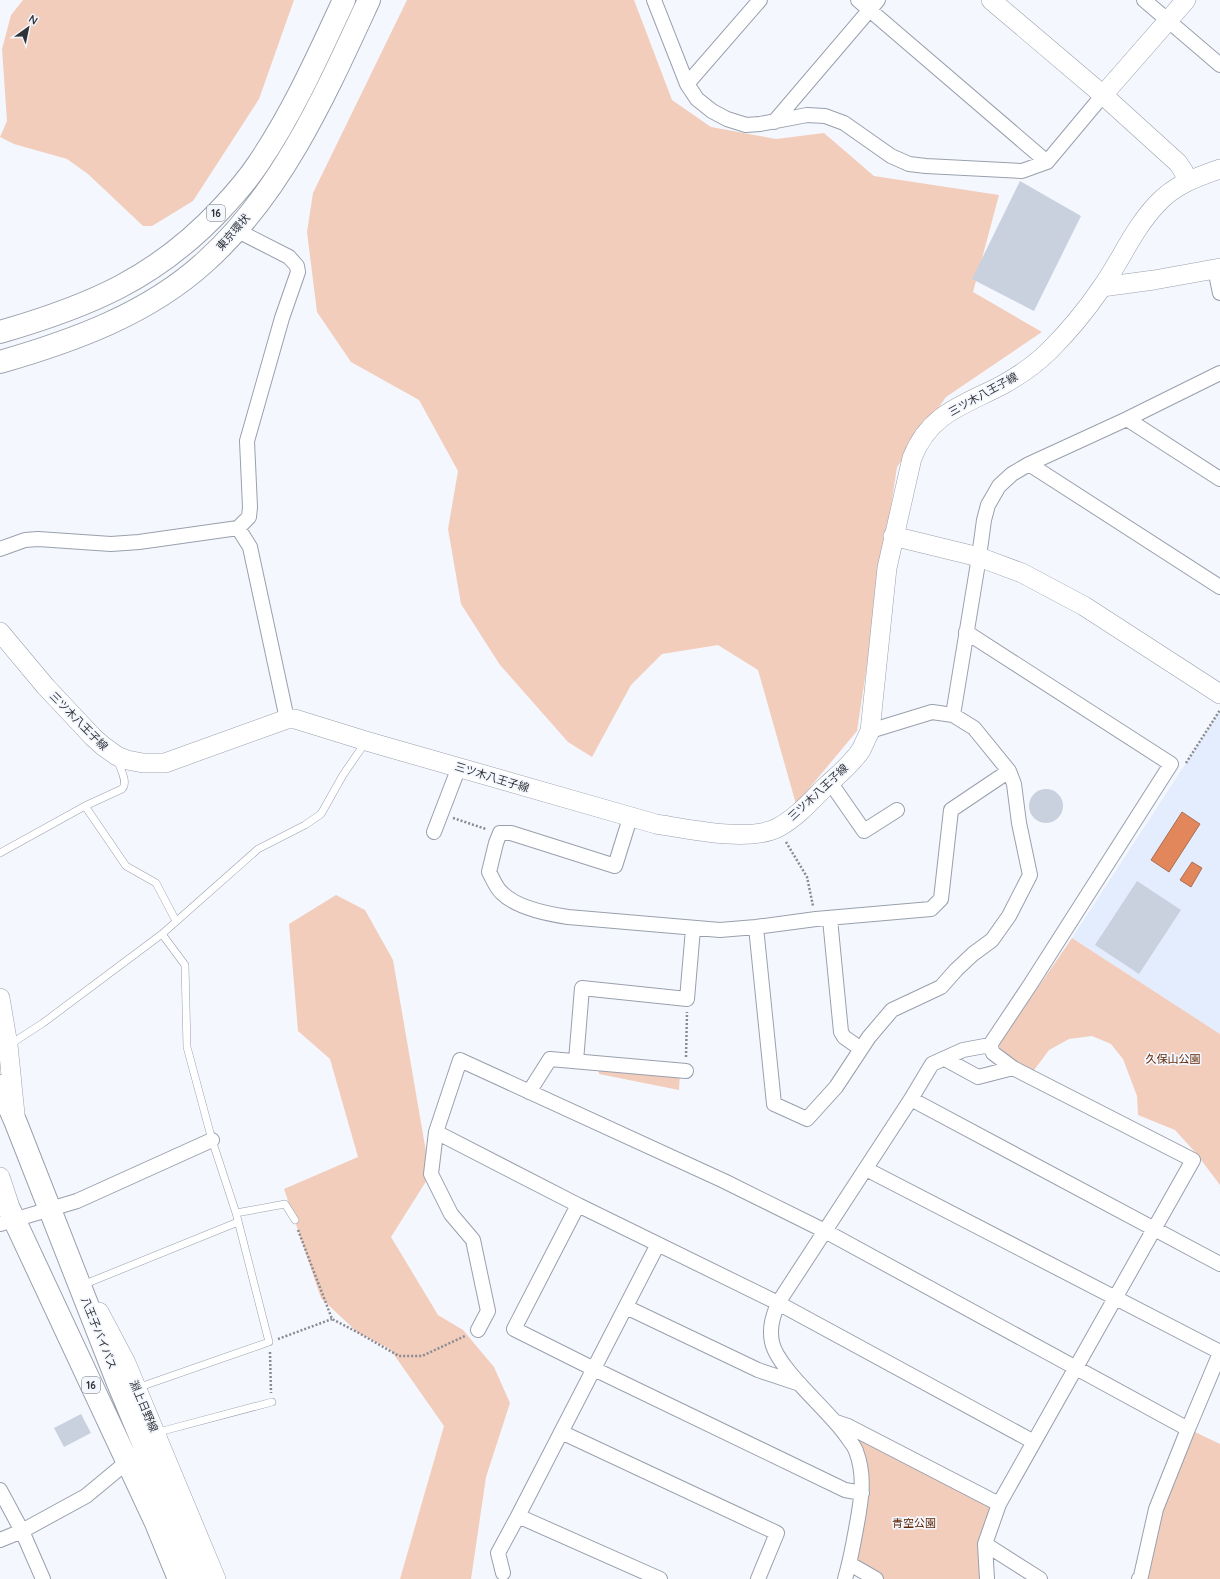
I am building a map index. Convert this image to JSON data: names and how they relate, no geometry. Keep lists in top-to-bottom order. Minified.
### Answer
{"streets":{"highway":["16","東京環状","八王子バイパス"],"main road":["三ツ木八王子線","淵上日野線"]},"crossings":[["八王子バイパス","淵上日野線"]],"parks":["久保山公園","青空公園"],"north":"top right"}
